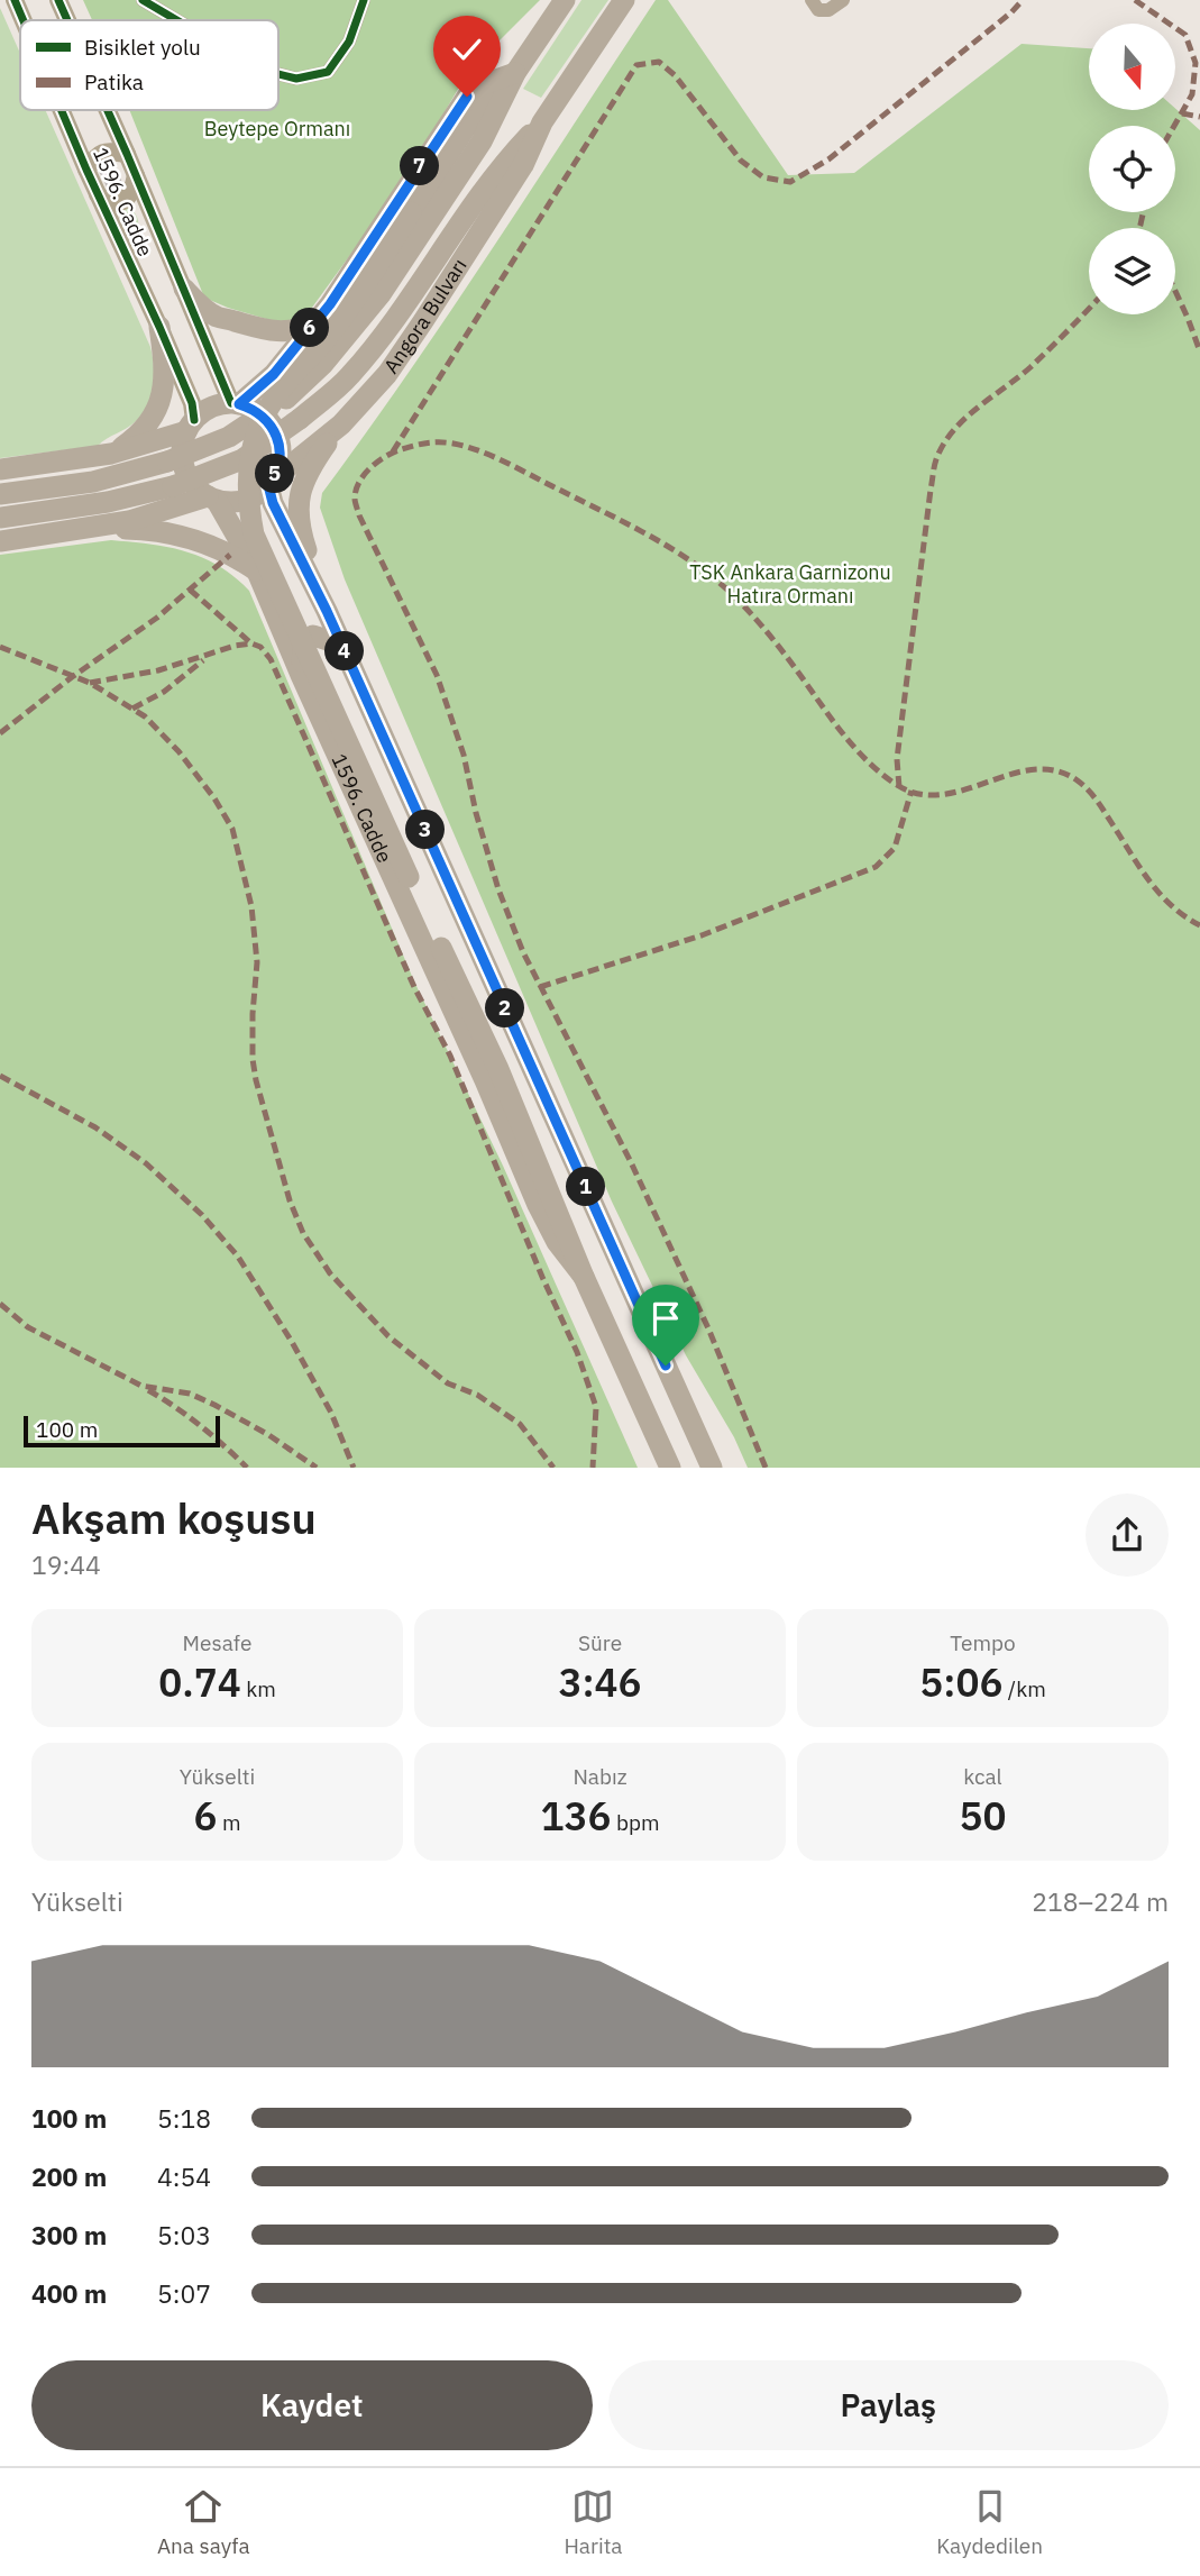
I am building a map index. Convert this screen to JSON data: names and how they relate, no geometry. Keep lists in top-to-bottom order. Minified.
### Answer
{"streets":{"main road":["1596. Cadde","Angora Bulvarı"]},"crossings":[["1596. Cadde","Angora Bulvarı"]],"parks":["Beytepe Ormanı","TSK Ankara Garnizonu Hatıra Ormanı"],"legend":["Bisiklet yolu","Patika"],"scale_bar":"100 m","north":"bottom","page":{"pins":["7","6","5","4","3","2","1"],"scale":"100 m","heading":["Akşam koşusu","19:44"],"stats":[["Mesafe","0.74 km"],["Süre","3:46"],["Tempo","5:06 /km"],["Yükselti","6 m"],["Nabız","136 bpm"],["kcal","50"]],"chart":["Yükselti","218–224 m"],"list":[{"name":"100 m","note":"5:18"},{"name":"200 m","note":"4:54"},{"name":"300 m","note":"5:03"},{"name":"400 m","note":"5:07"}],"buttons":["Kaydet","Paylaş"],"tabs":["Ana sayfa","Harita","Kaydedilen"]}}
